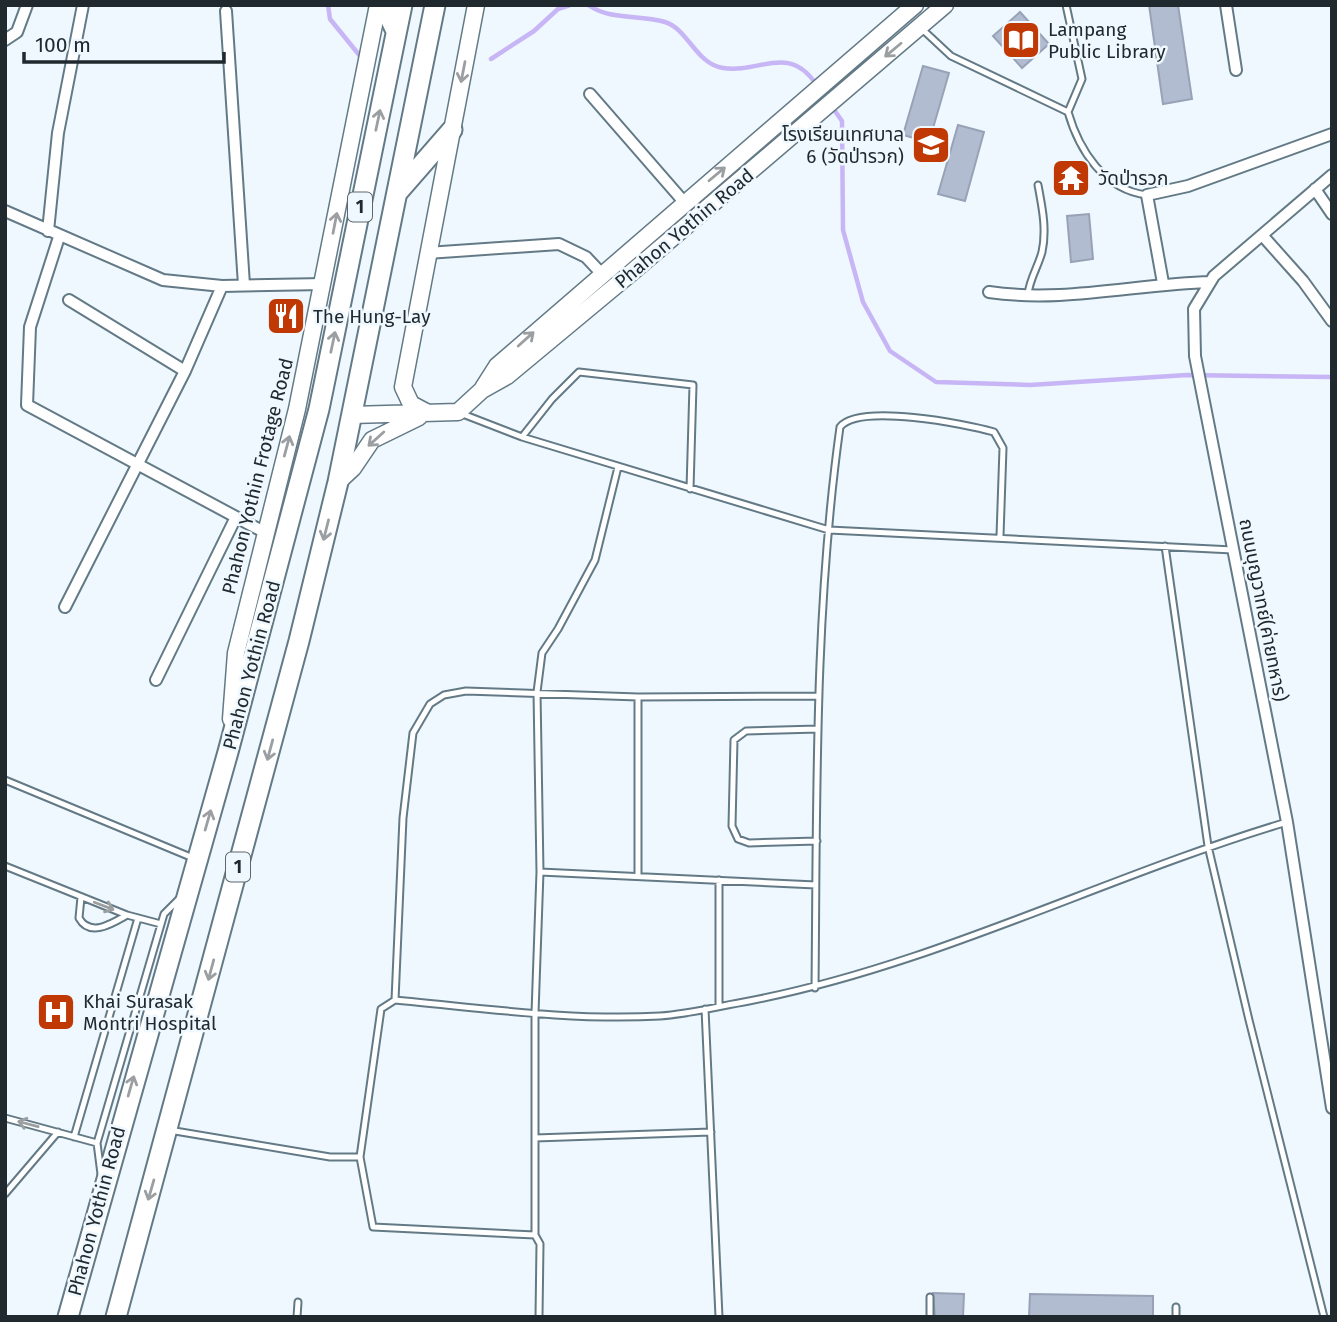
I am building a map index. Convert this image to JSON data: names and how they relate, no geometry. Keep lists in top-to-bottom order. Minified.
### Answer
{"streets":{"highway":["1","Phahon Yothin Road"],"main road":["Phahon Yothin Frotage Road"],"street":["ถนนบุญวาทย์(ค่ายทหาร)"]},"crossings":[["Phahon Yothin Road","Phahon Yothin Frotage Road"]],"places":{"library":["Lampang Public Library"],"school or university":["โรงเรียนเทศบาล 6 (วัดป่ารวก)"],"temple":["วัดป่ารวก"],"restaurant":["The Hung-Lay"],"hospital":["Khai Surasak Montri Hospital"]},"scale_bar":"100 m"}
